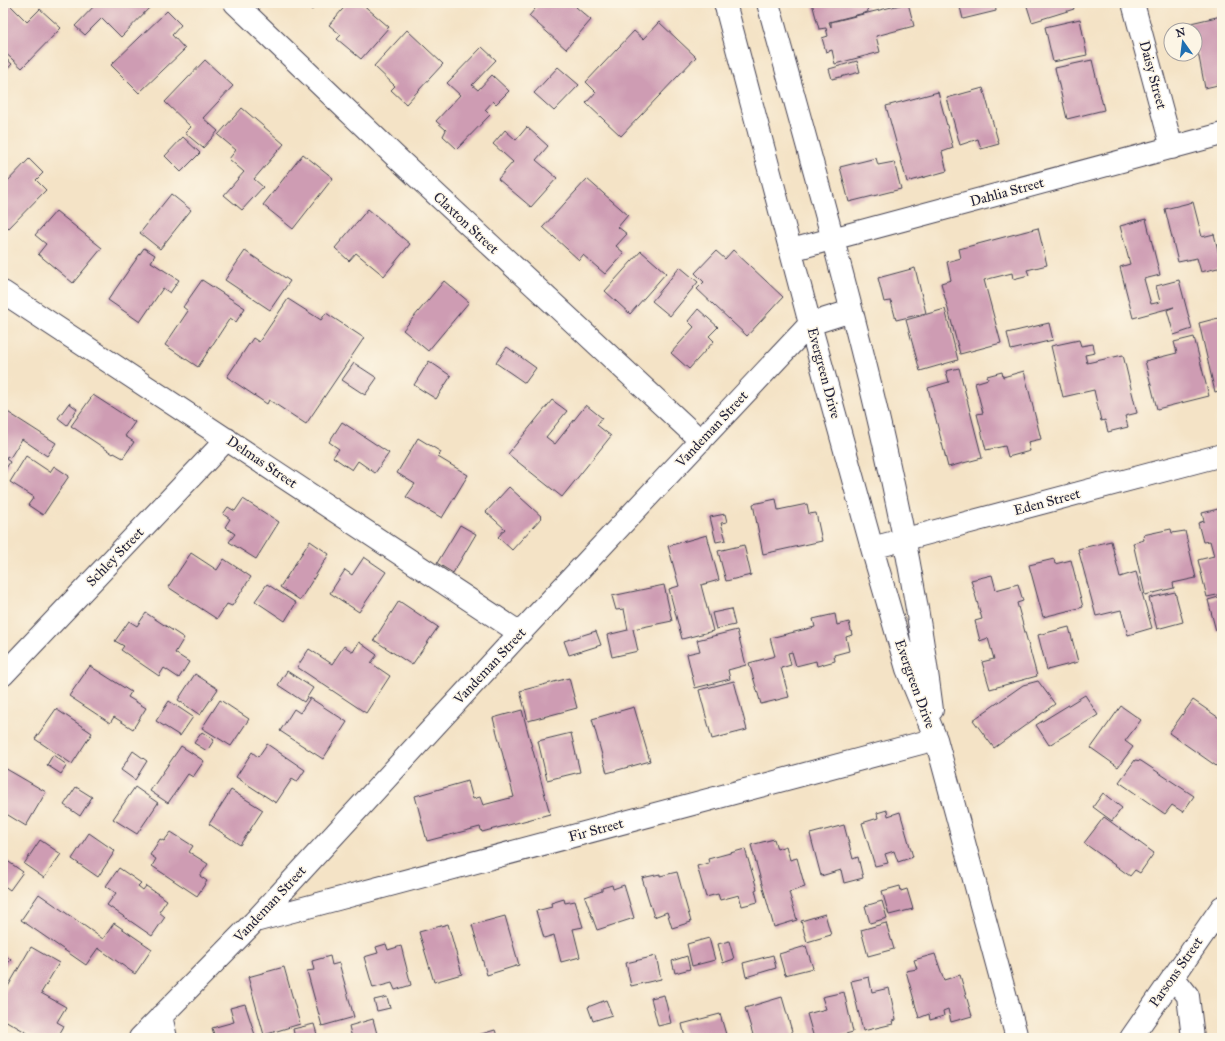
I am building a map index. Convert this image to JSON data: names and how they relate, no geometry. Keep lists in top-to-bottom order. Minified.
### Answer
{"streets":{"street":["Daisy Street","Dahlia Street","Claxton Street","Evergreen Drive","Vandeman Street","Delmas Street","Eden Street","Schley Street","Fir Street","Parsons Street"]},"crossings":[["Daisy Street","Dahlia Street"],["Dahlia Street","Evergreen Drive"],["Claxton Street","Vandeman Street"],["Evergreen Drive","Vandeman Street"],["Evergreen Drive","Eden Street"],["Evergreen Drive","Fir Street"],["Vandeman Street","Delmas Street"],["Vandeman Street","Fir Street"],["Delmas Street","Schley Street"]],"north":"top"}
